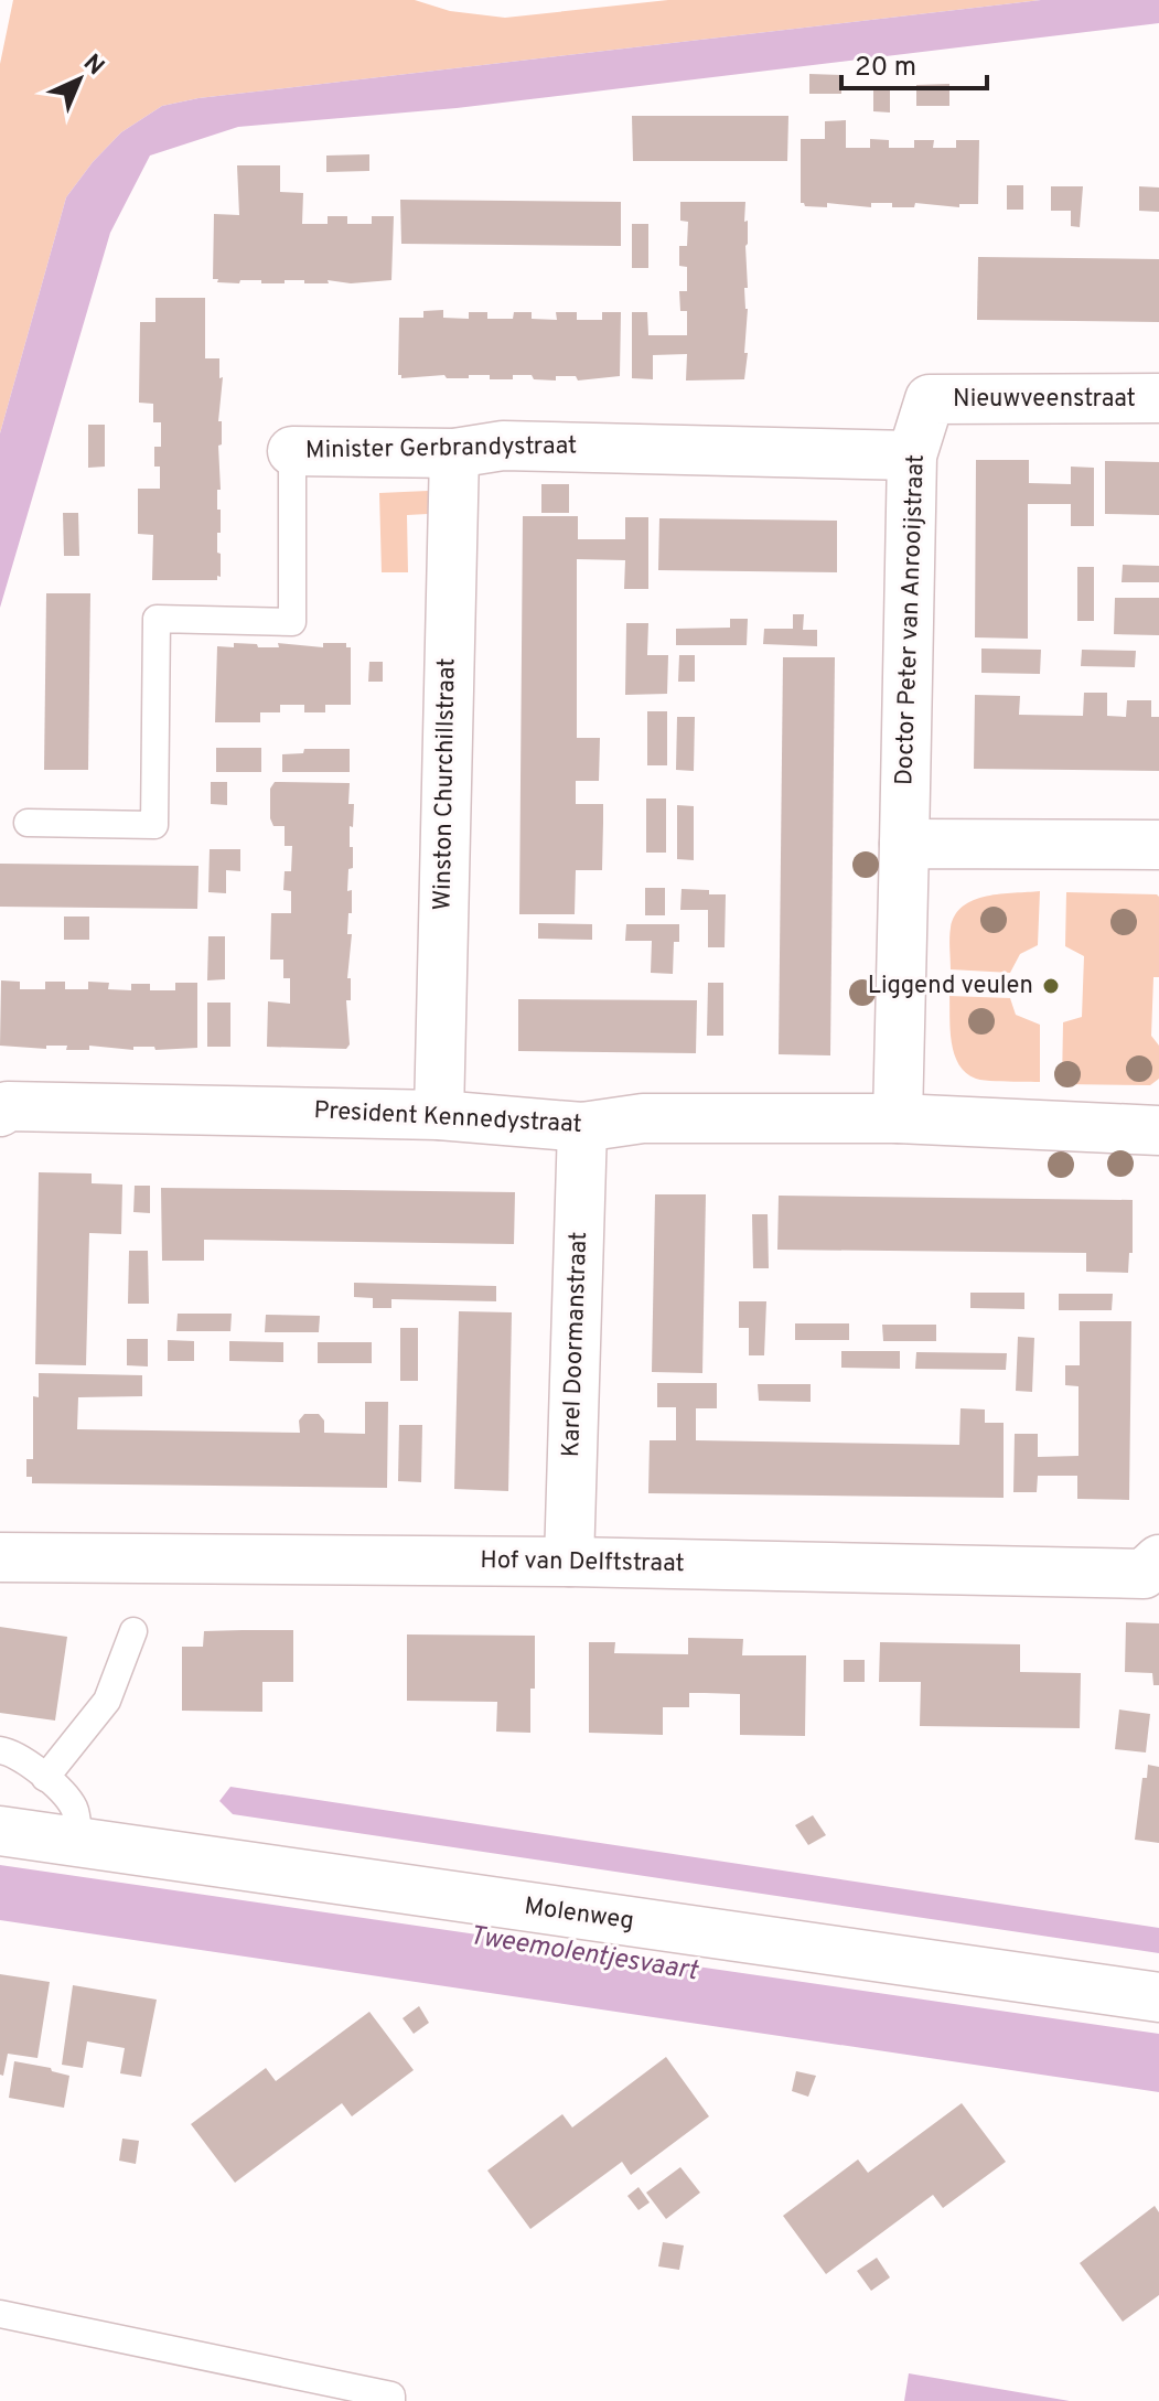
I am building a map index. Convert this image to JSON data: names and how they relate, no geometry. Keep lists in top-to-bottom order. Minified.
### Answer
{"streets":{"street":["Nieuwveenstraat","Minister Gerbrandystraat","Doctor Peter van Anrooijstraat","Winston Churchillstraat","President Kennedystraat","Karel Doormanstraat","Hof van Delftstraat","Molenweg"]},"crossings":[["Nieuwveenstraat","Doctor Peter van Anrooijstraat"],["Minister Gerbrandystraat","Doctor Peter van Anrooijstraat"],["Minister Gerbrandystraat","Winston Churchillstraat"],["Doctor Peter van Anrooijstraat","President Kennedystraat"],["Winston Churchillstraat","President Kennedystraat"],["President Kennedystraat","Karel Doormanstraat"],["Karel Doormanstraat","Hof van Delftstraat"]],"water":["Tweemolentjesvaart"],"places":["Liggend veulen"],"scale_bar":"20 m","north":"top right"}
